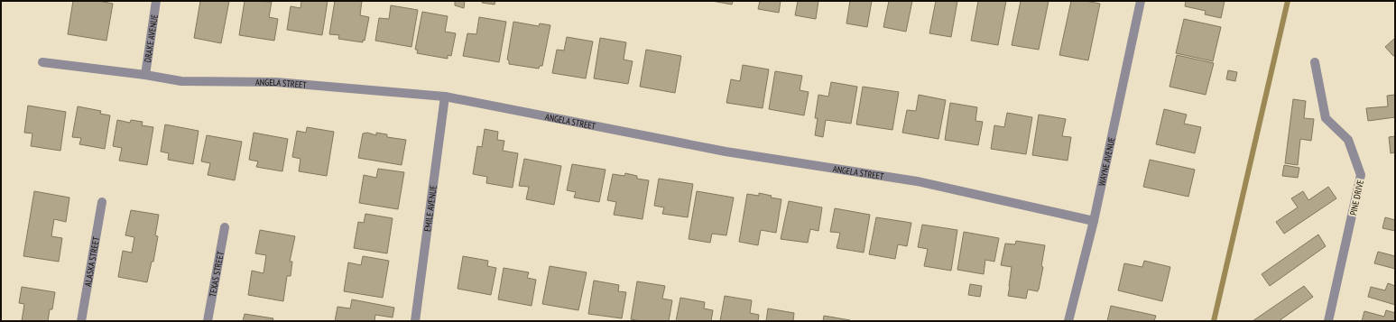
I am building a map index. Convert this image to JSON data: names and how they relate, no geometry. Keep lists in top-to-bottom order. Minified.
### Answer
{"streets":{"street":["DRAKE AVENUE","ANGELA STREET","WAYNE AVENUE","PINE DRIVE","EMILE AVENUE","ALASKA STREET","TEXAS STREET"]},"crossings":[["DRAKE AVENUE","ANGELA STREET"],["ANGELA STREET","WAYNE AVENUE"],["ANGELA STREET","EMILE AVENUE"]]}
